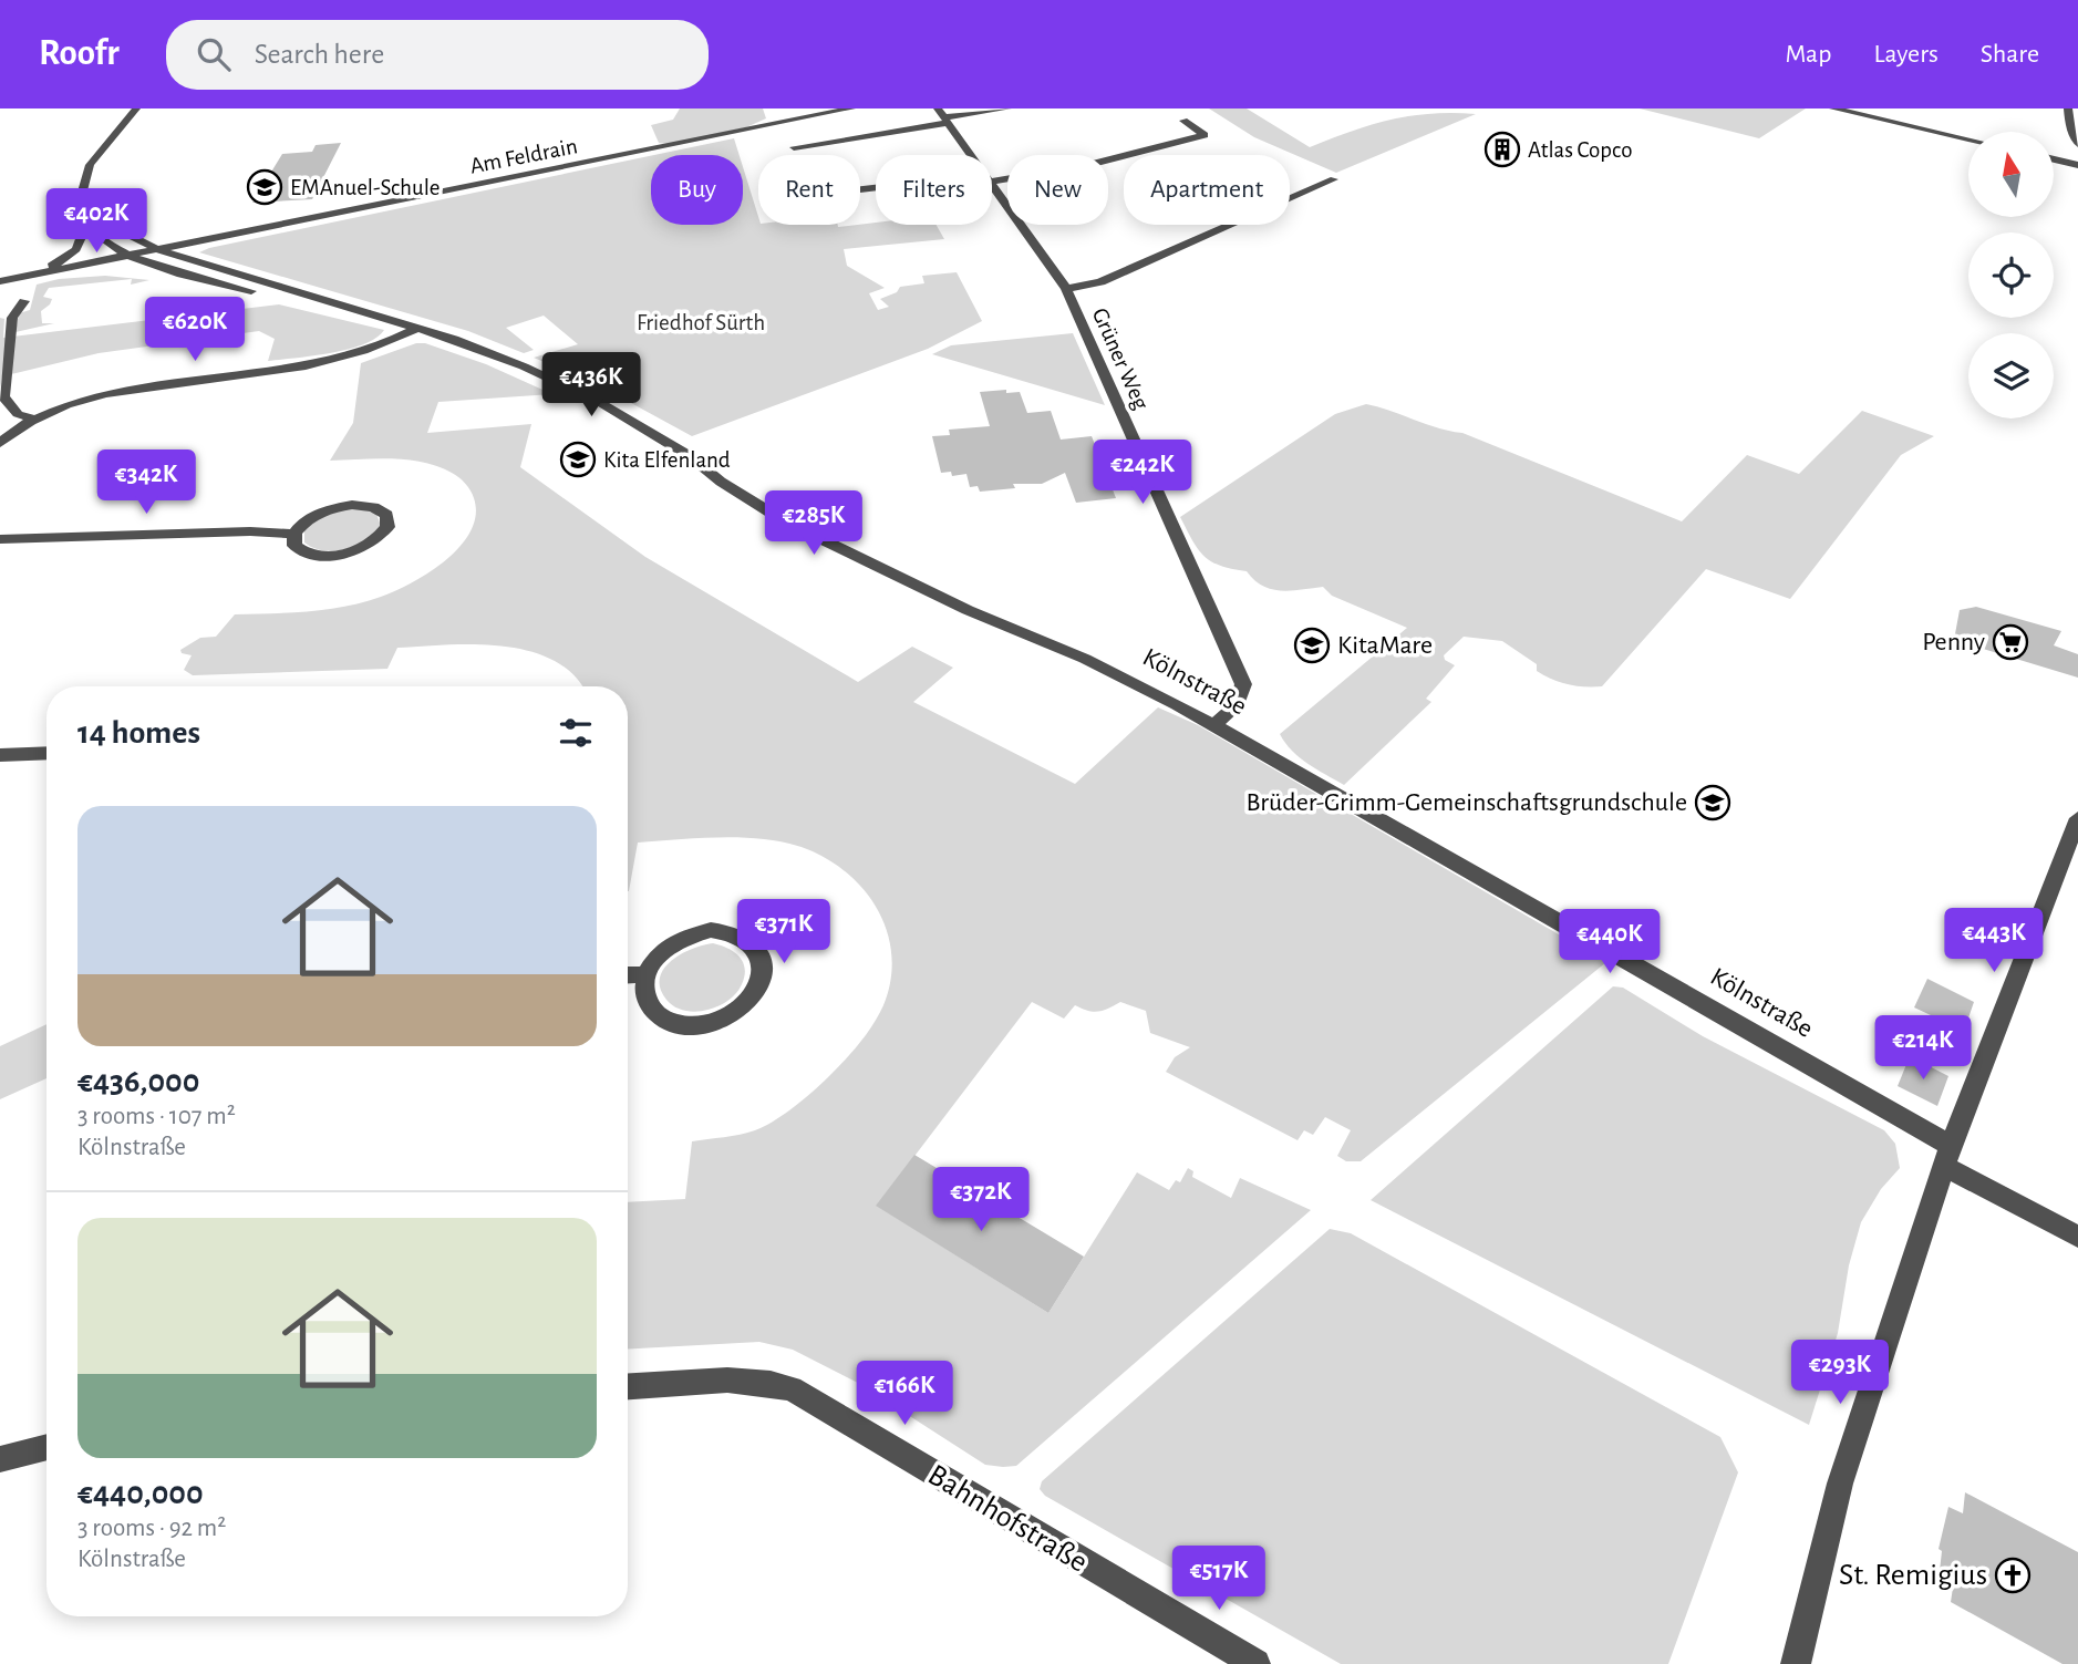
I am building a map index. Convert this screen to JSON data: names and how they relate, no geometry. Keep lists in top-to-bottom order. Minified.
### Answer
{"streets":{"street":["Am Feldrain","Grüner Weg","Kölnstraße","Bahnhofstraße"]},"crossings":[["Am Feldrain","Kölnstraße"],["Grüner Weg","Kölnstraße"]],"parks":["Friedhof Sürth"],"places":{"building":["Atlas Copco"],"school or university":["EMAnuel-Schule","Kita Elfenland","KitaMare","Brüder-Grimm-Gemeinschaftsgrundschule"],"supermarket":["Penny"],"church":["St. Remigius"]},"north":"top","page":{"header":"Roofr","search":"Search here","nav":["Map","Layers","Share"],"chip":["Buy","Rent","Filters","New","Apartment"],"price":["€402K","€620K","€436K","€242K","€342K","€285K","€371K","€443K","€440K","€214K","€372K","€293K","€166K","€517K"],"heading":"14 homes","list":[{"name":"€436,000","note":"3 rooms · 107 m² · Kölnstraße"},{"name":"€440,000","note":"3 rooms · 92 m² · Kölnstraße"}]}}
